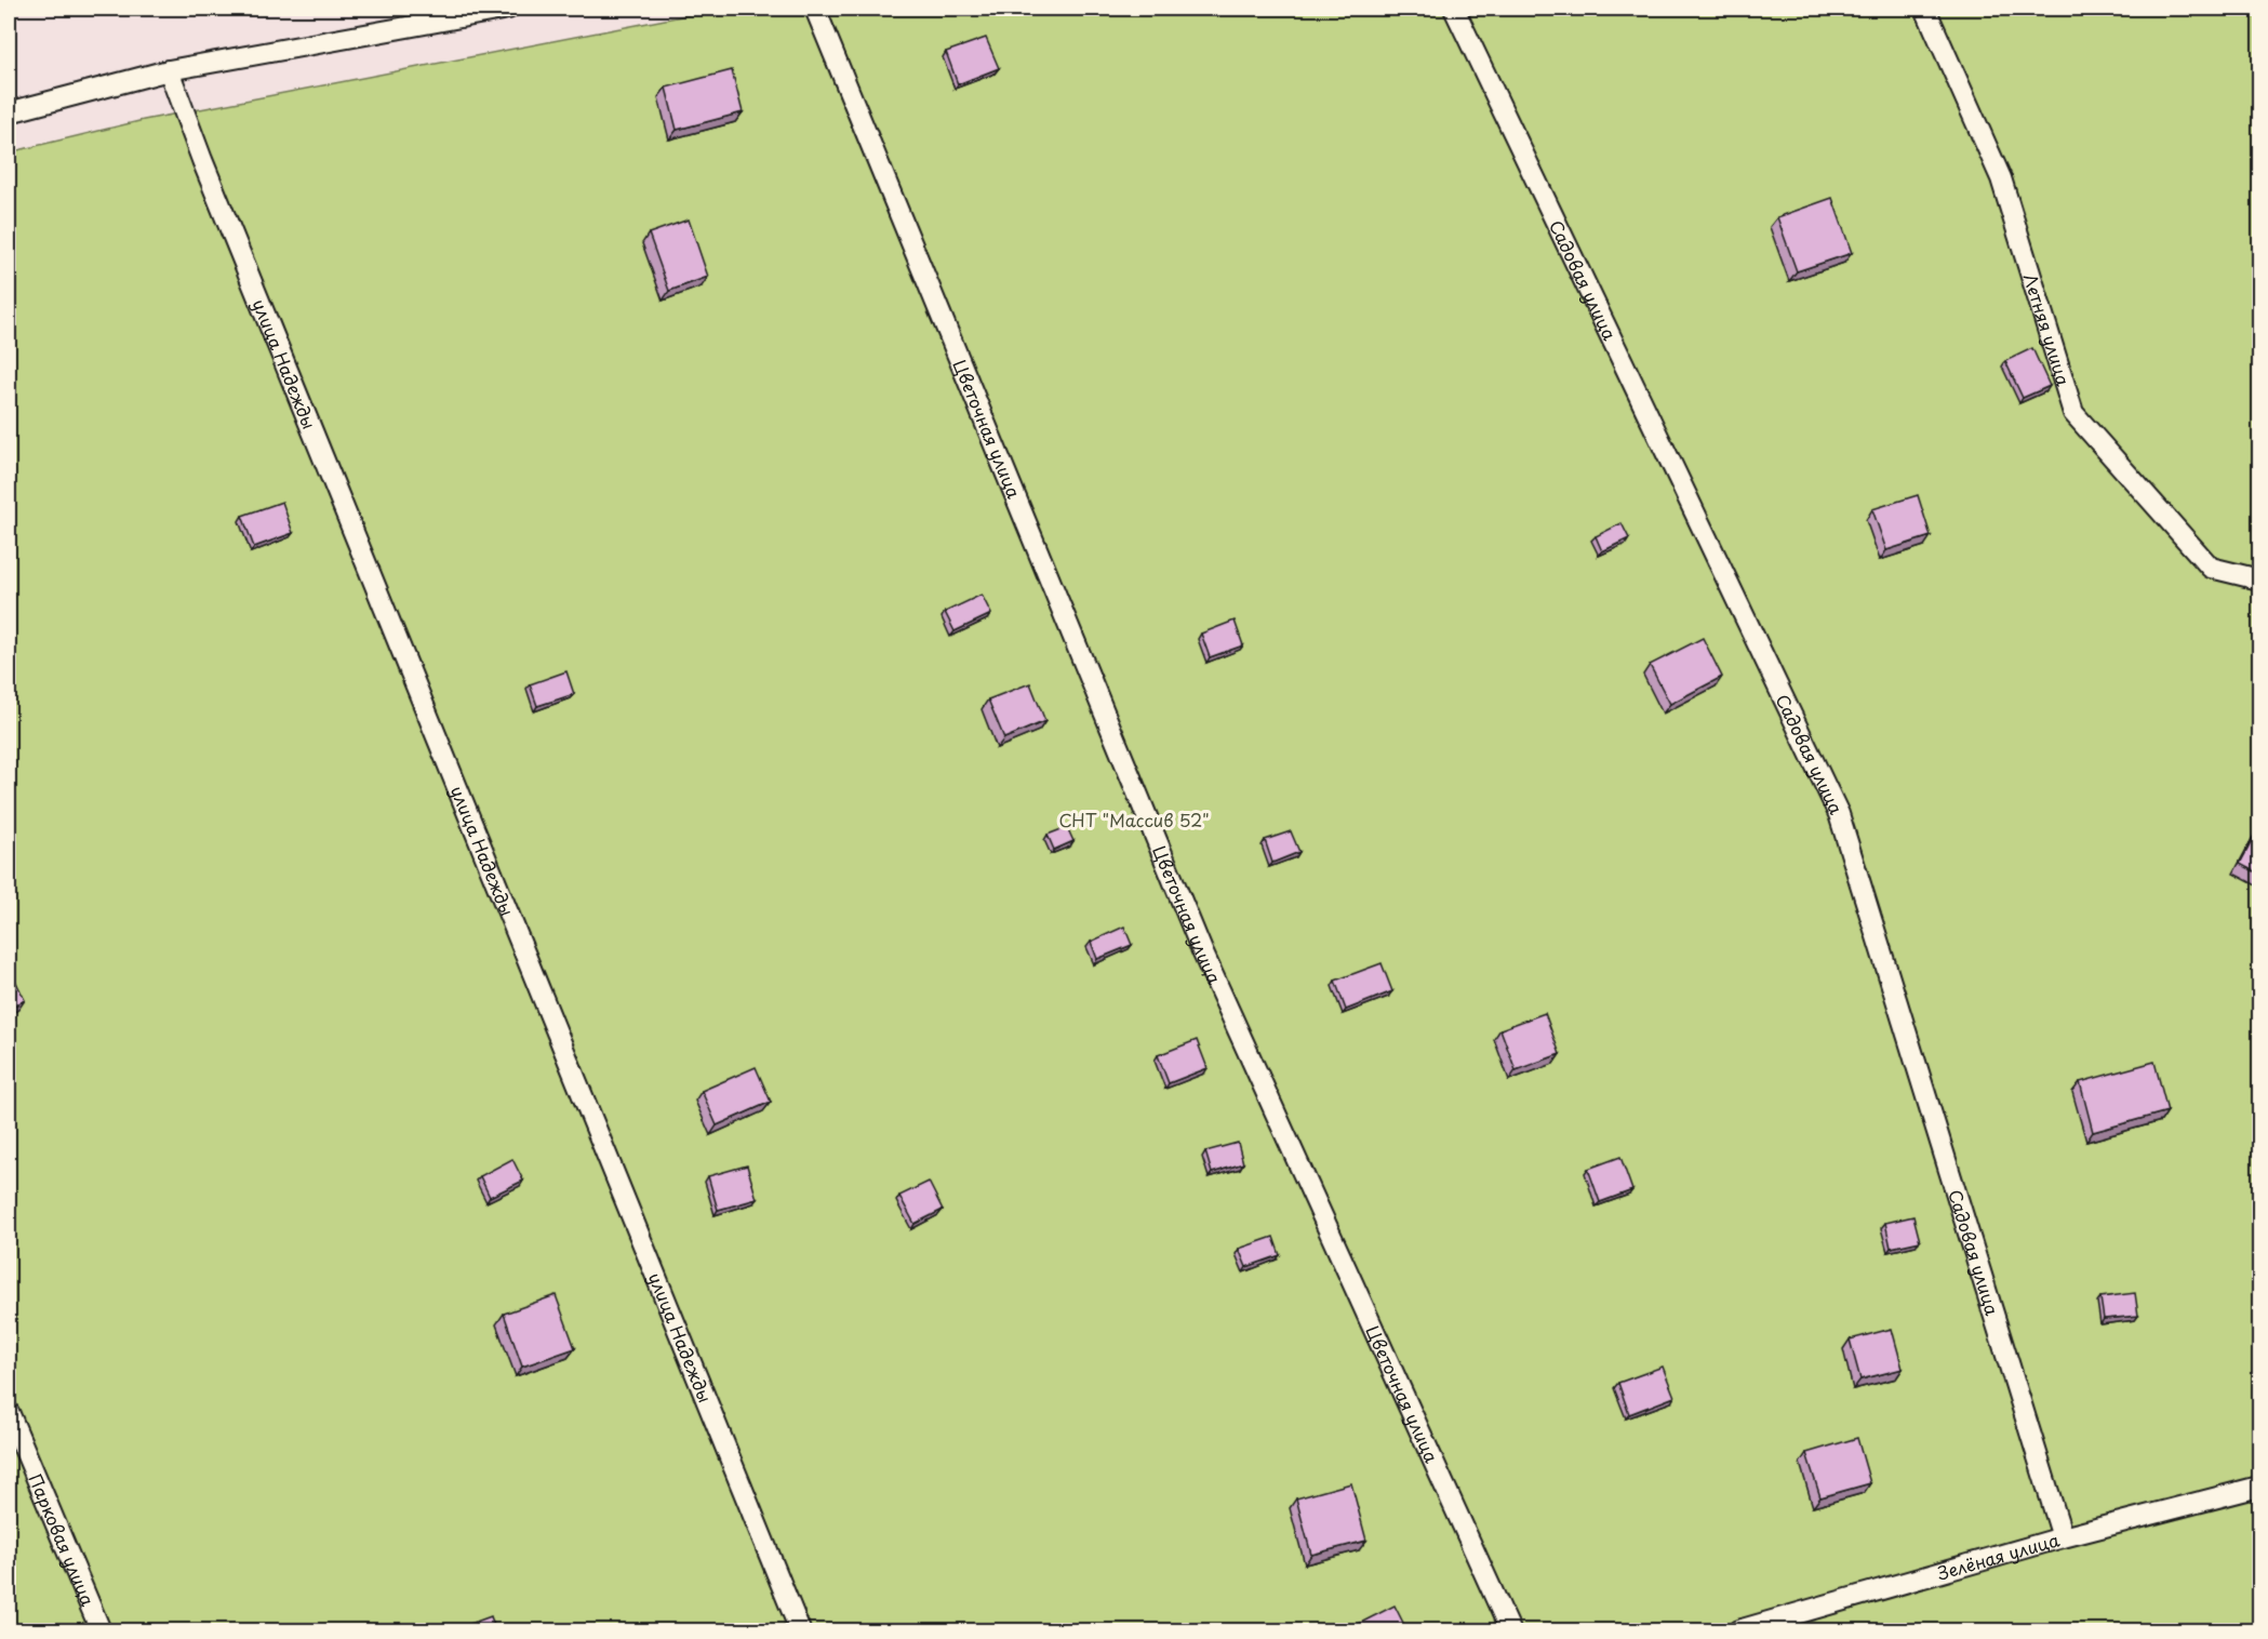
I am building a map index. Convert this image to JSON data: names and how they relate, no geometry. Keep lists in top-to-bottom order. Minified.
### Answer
{"streets":{"lane":["Садовая улица","Летняя улица","улица Надежды","Цветочная улица","Парковая улица","Зелёная улица"]},"crossings":[["Садовая улица","Зелёная улица"]],"parks":["СНТ \"Массив 52\""]}
